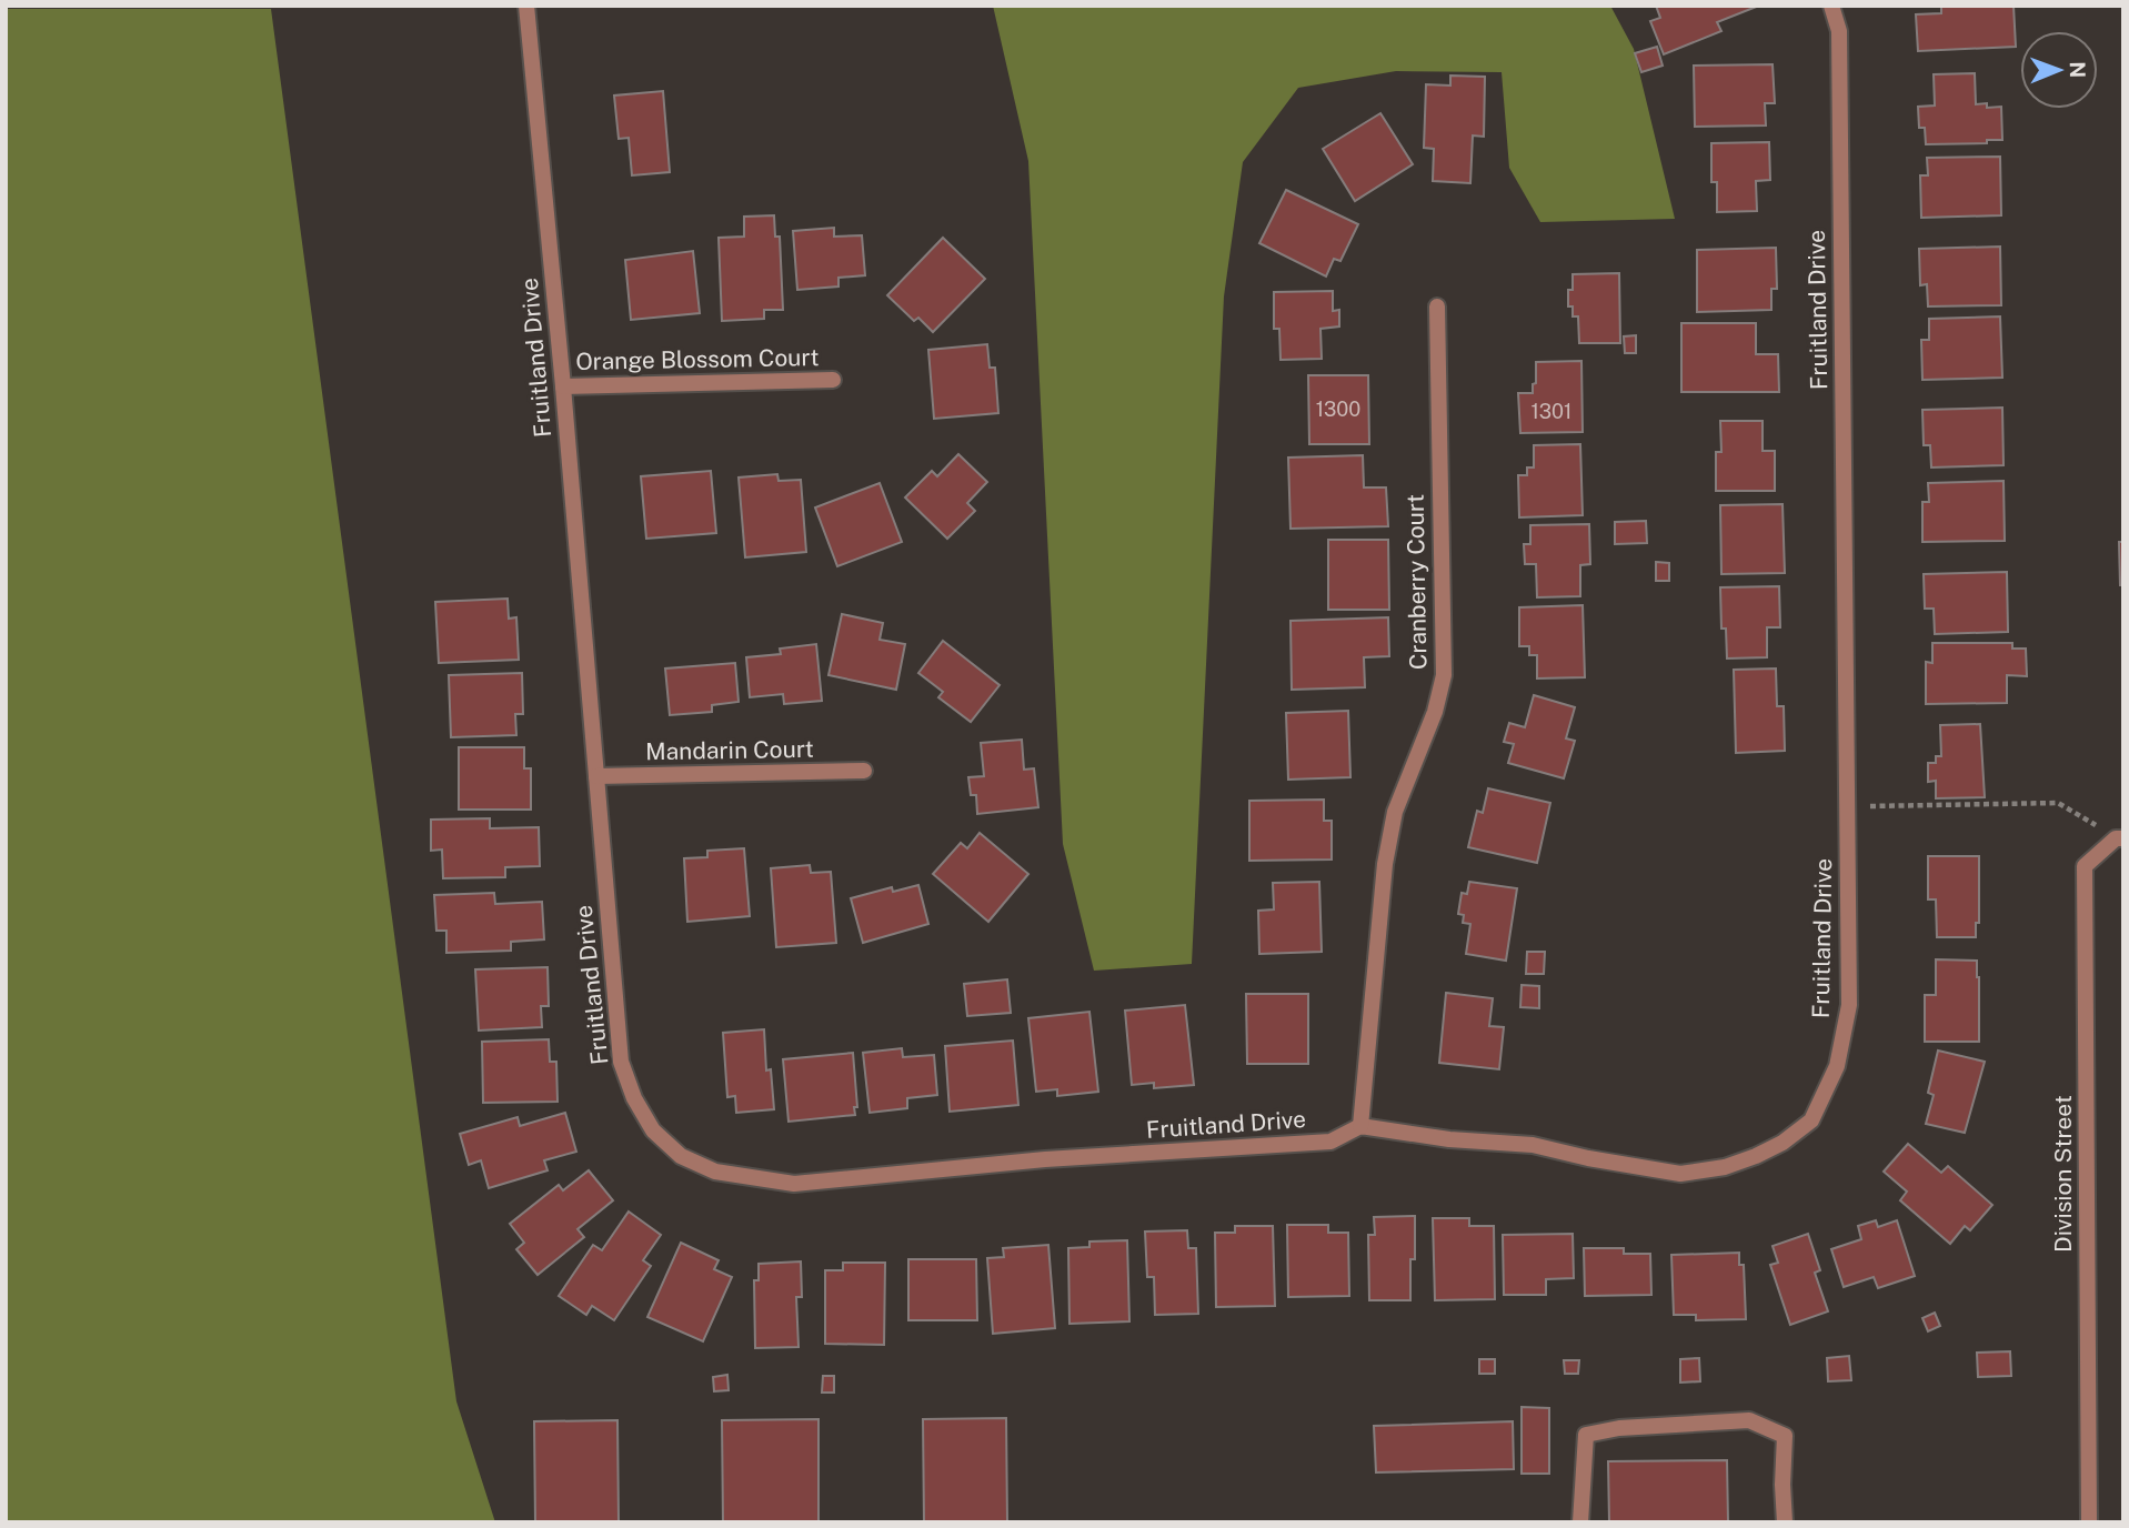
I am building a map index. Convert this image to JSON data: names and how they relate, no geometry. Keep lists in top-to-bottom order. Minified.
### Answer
{"streets":{"street":["Fruitland Drive","Orange Blossom Court","Cranberry Court","Mandarin Court","Division Street"]},"crossings":[["Fruitland Drive","Orange Blossom Court"],["Fruitland Drive","Cranberry Court"],["Fruitland Drive","Mandarin Court"]],"house_numbers":["1300","1301"],"north":"right"}
